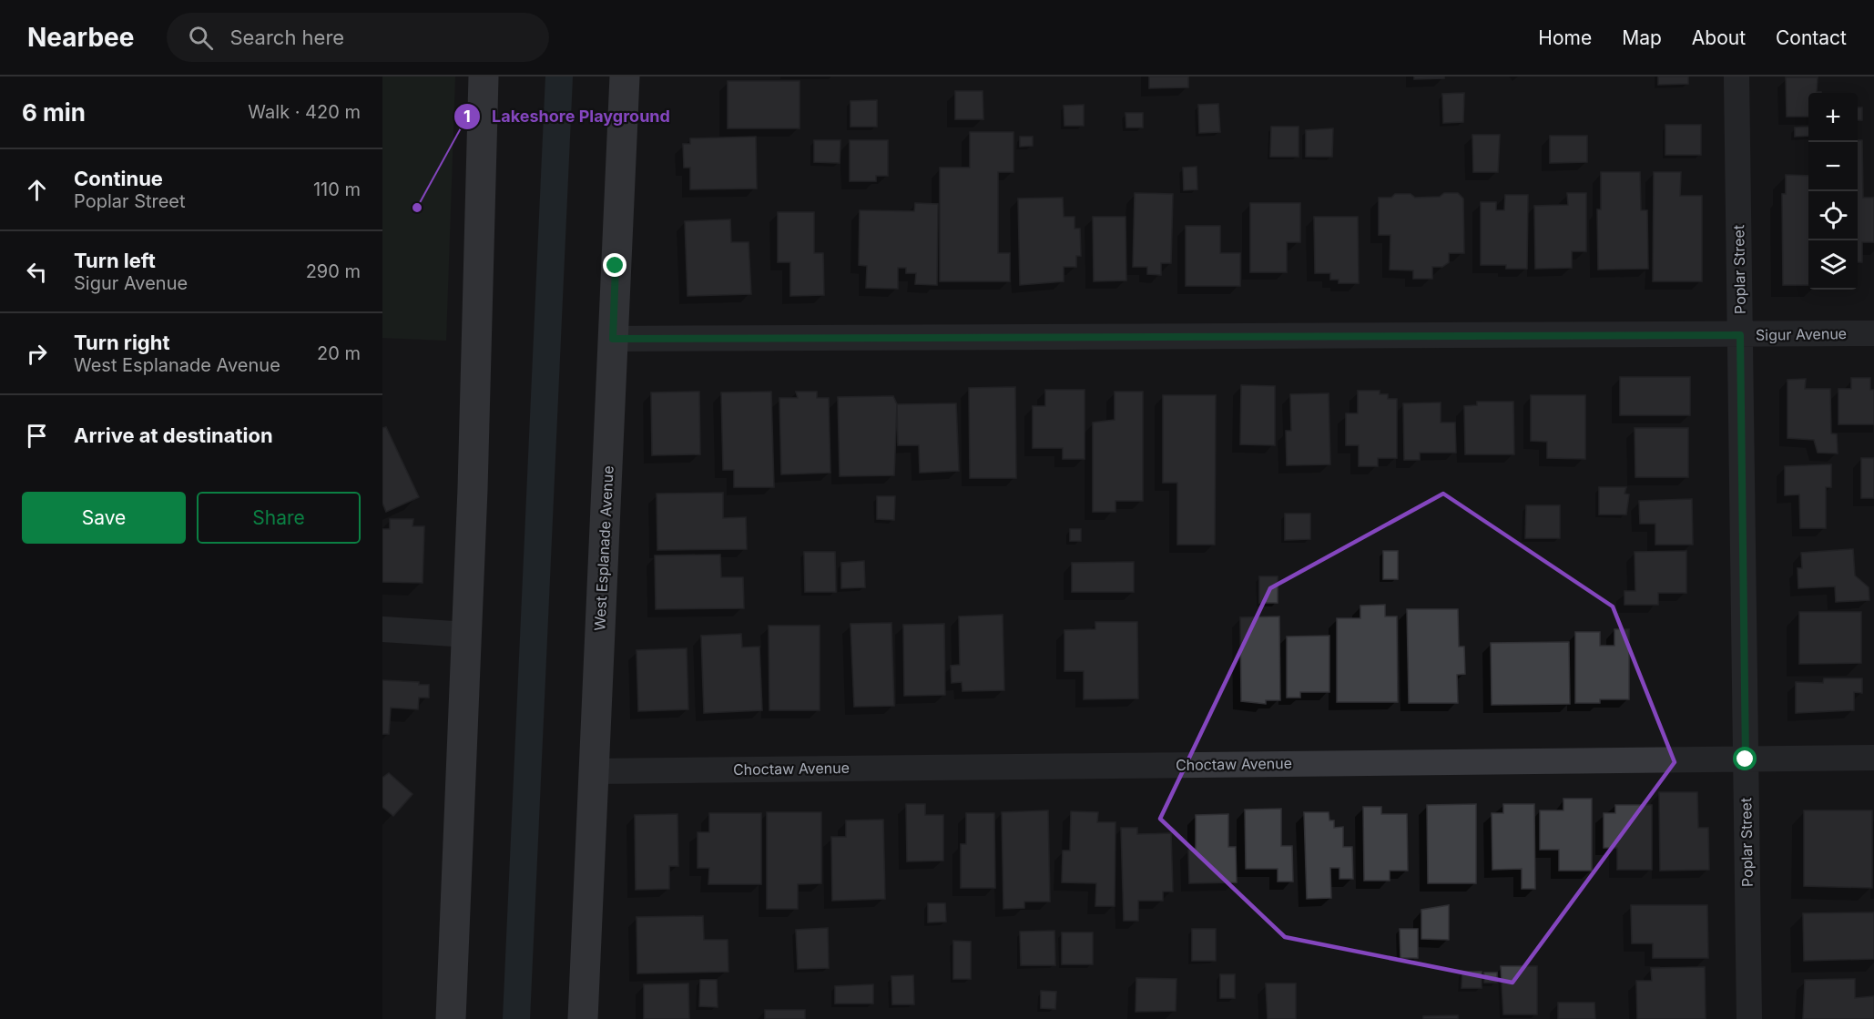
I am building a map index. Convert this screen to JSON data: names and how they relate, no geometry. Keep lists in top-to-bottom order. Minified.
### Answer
{"streets":{"main road":["West Esplanade Avenue"],"street":["Poplar Street","Sigur Avenue","Choctaw Avenue"]},"crossings":[["Poplar Street","Sigur Avenue"],["Poplar Street","Choctaw Avenue"],["Sigur Avenue","West Esplanade Avenue"],["West Esplanade Avenue","Choctaw Avenue"]],"places":["Lakeshore Playground"],"page":{"header":"Nearbee","search":"Search here","nav":["Home","Map","About","Contact"],"heading":["6 min","Walk · 420 m"],"map_buttons":["+","−"],"list":[["Continue","Poplar Street","110 m"],["Turn left","Sigur Avenue","290 m"],["Turn right","West Esplanade Avenue","20 m"],"Arrive at destination"],"buttons":["Save","Share"]}}
